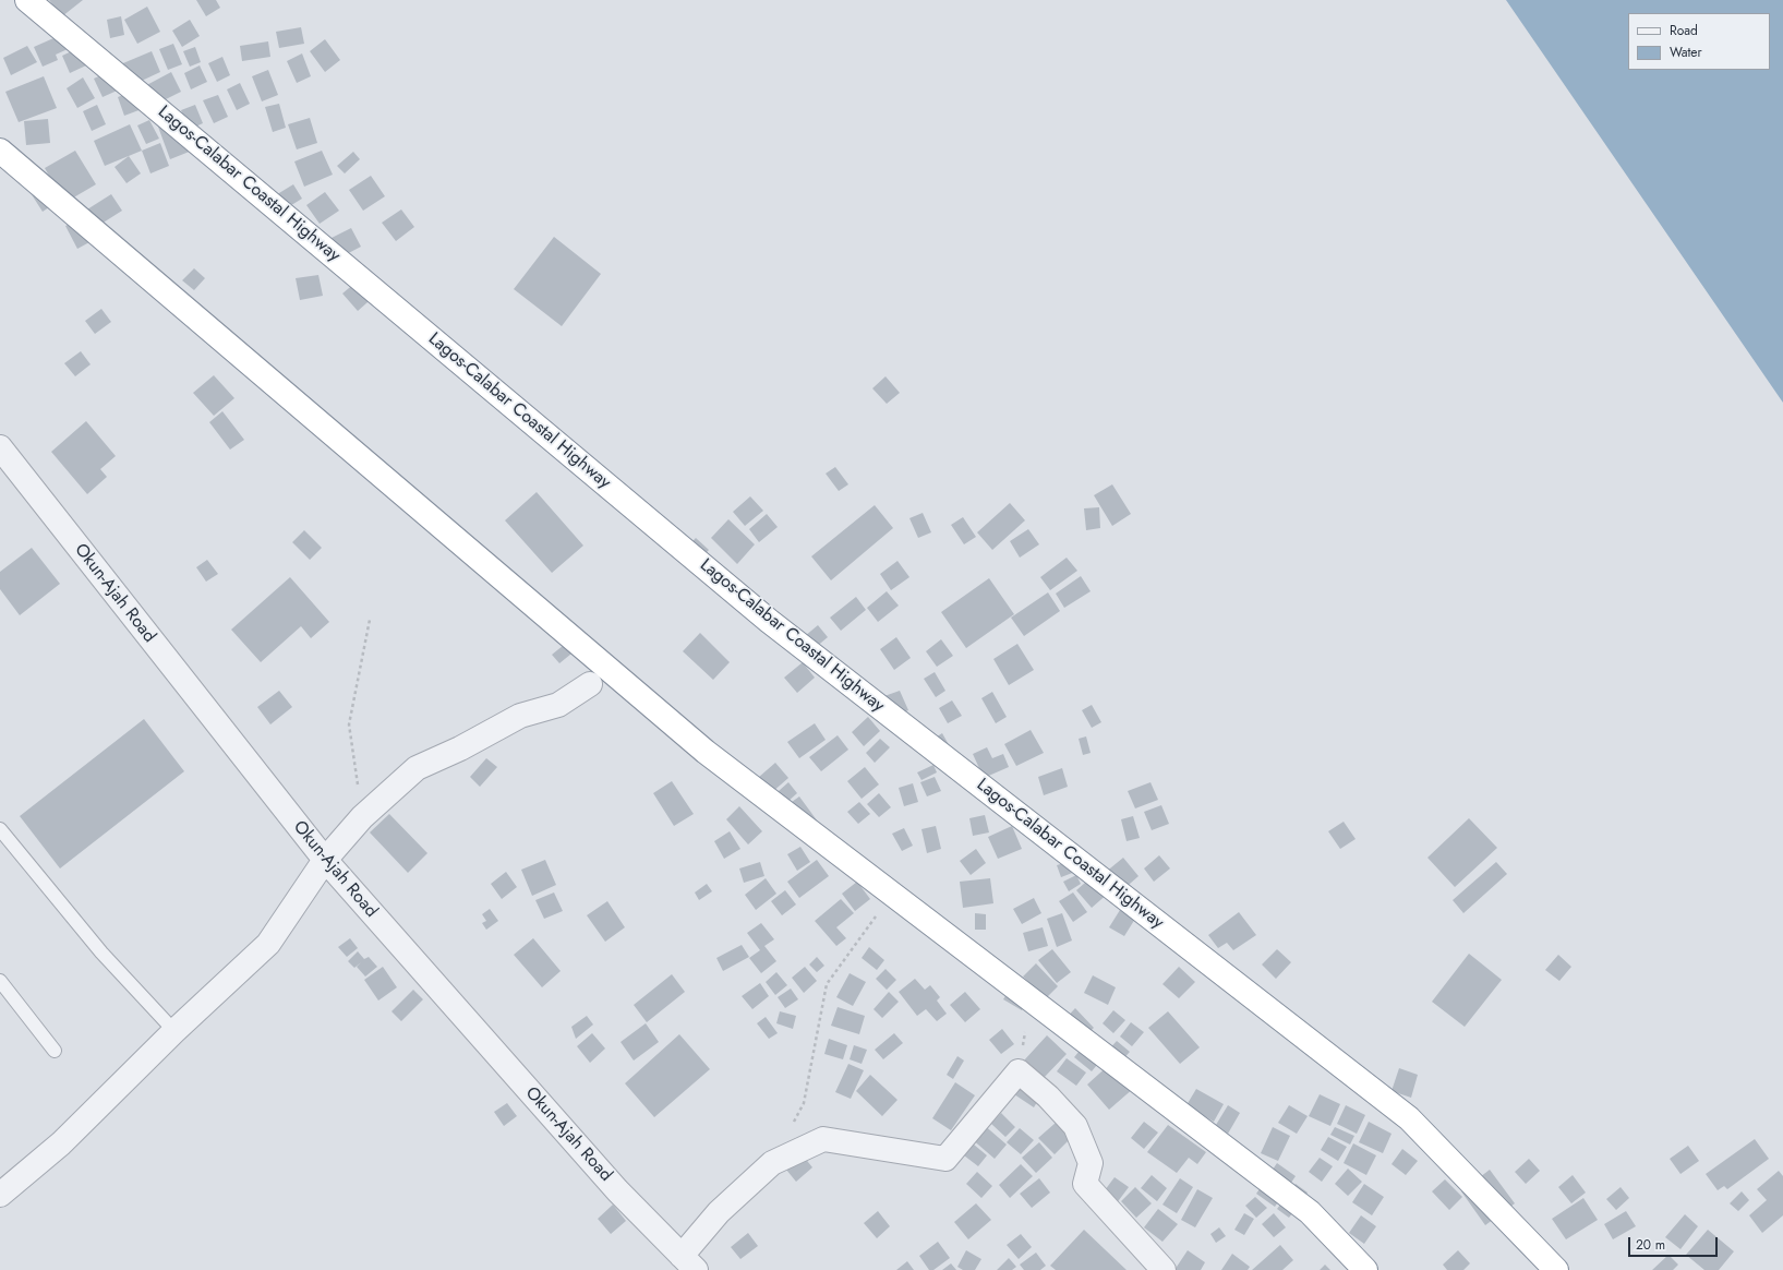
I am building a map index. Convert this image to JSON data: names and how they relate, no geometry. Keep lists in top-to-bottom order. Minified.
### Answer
{"streets":{"highway":["Lagos-Calabar Coastal Highway"],"street":["Okun-Ajah Road"]},"legend":["Road","Water"],"scale_bar":"20 m"}
